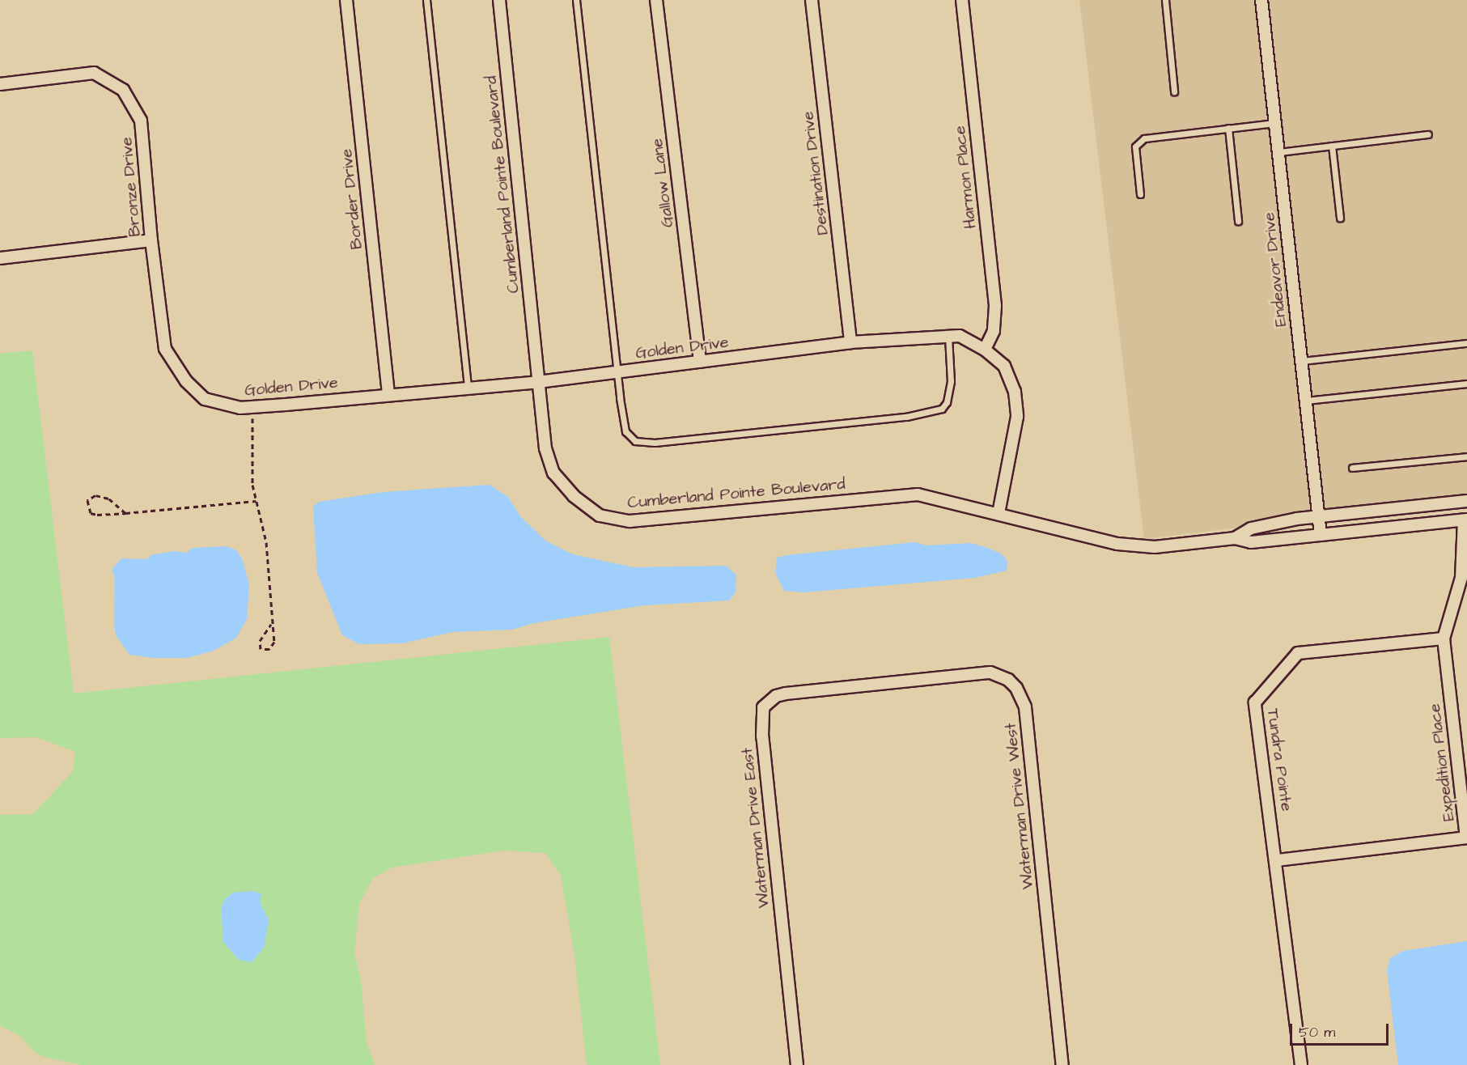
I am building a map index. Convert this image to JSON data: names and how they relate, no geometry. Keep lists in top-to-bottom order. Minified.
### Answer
{"streets":{"street":["Destination Drive","Harmon Place","Gallow Lane","Cumberland Pointe Boulevard","Bronze Drive","Border Drive","Endeavor Drive","Golden Drive","Tundra Pointe","Expedition Place","Waterman Drive West","Waterman Drive East"]},"crossings":[["Destination Drive","Golden Drive"],["Harmon Place","Golden Drive"],["Gallow Lane","Golden Drive"],["Cumberland Pointe Boulevard","Endeavor Drive"],["Cumberland Pointe Boulevard","Golden Drive"],["Bronze Drive","Golden Drive"],["Border Drive","Golden Drive"],["Tundra Pointe","Expedition Place"],["Waterman Drive West","Waterman Drive East"]],"scale_bar":"50 m"}
